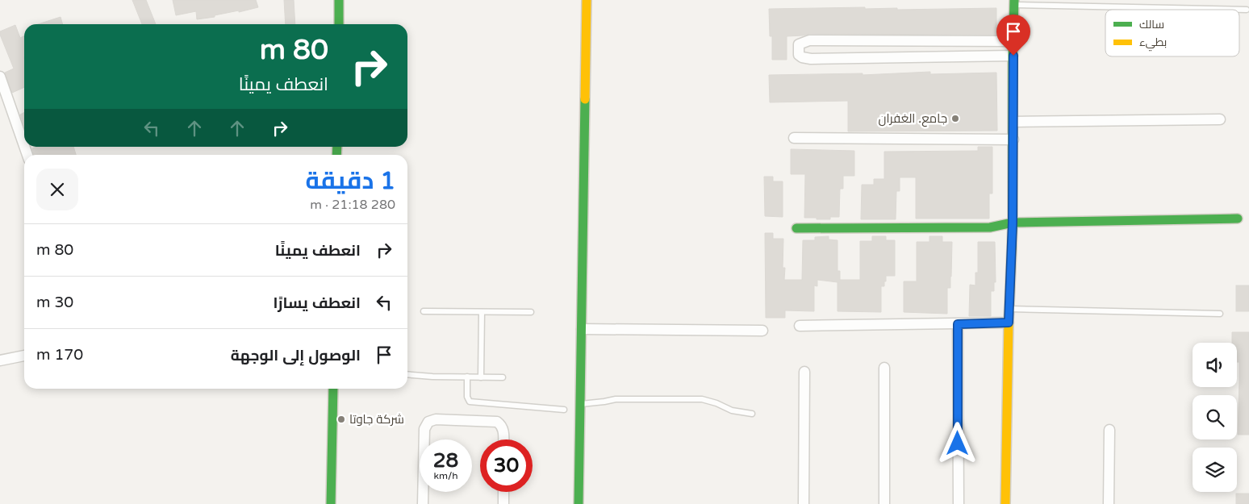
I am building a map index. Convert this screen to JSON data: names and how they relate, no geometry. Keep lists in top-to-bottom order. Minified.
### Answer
{"places":["جامع. الغفران","شركة جاوتا"],"legend":["سالك","بطيء"],"page":{"turn":["80 m","انعطف يمينًا"],"heading":["1 دقيقة","280 m · 21:18"],"list":[{"name":"انعطف يمينًا","value":"80 m"},{"name":"انعطف يسارًا","value":"30 m"},{"name":"الوصول إلى الوجهة","value":"170 m"}],"speed":"28 km/h","limit":"30"}}
